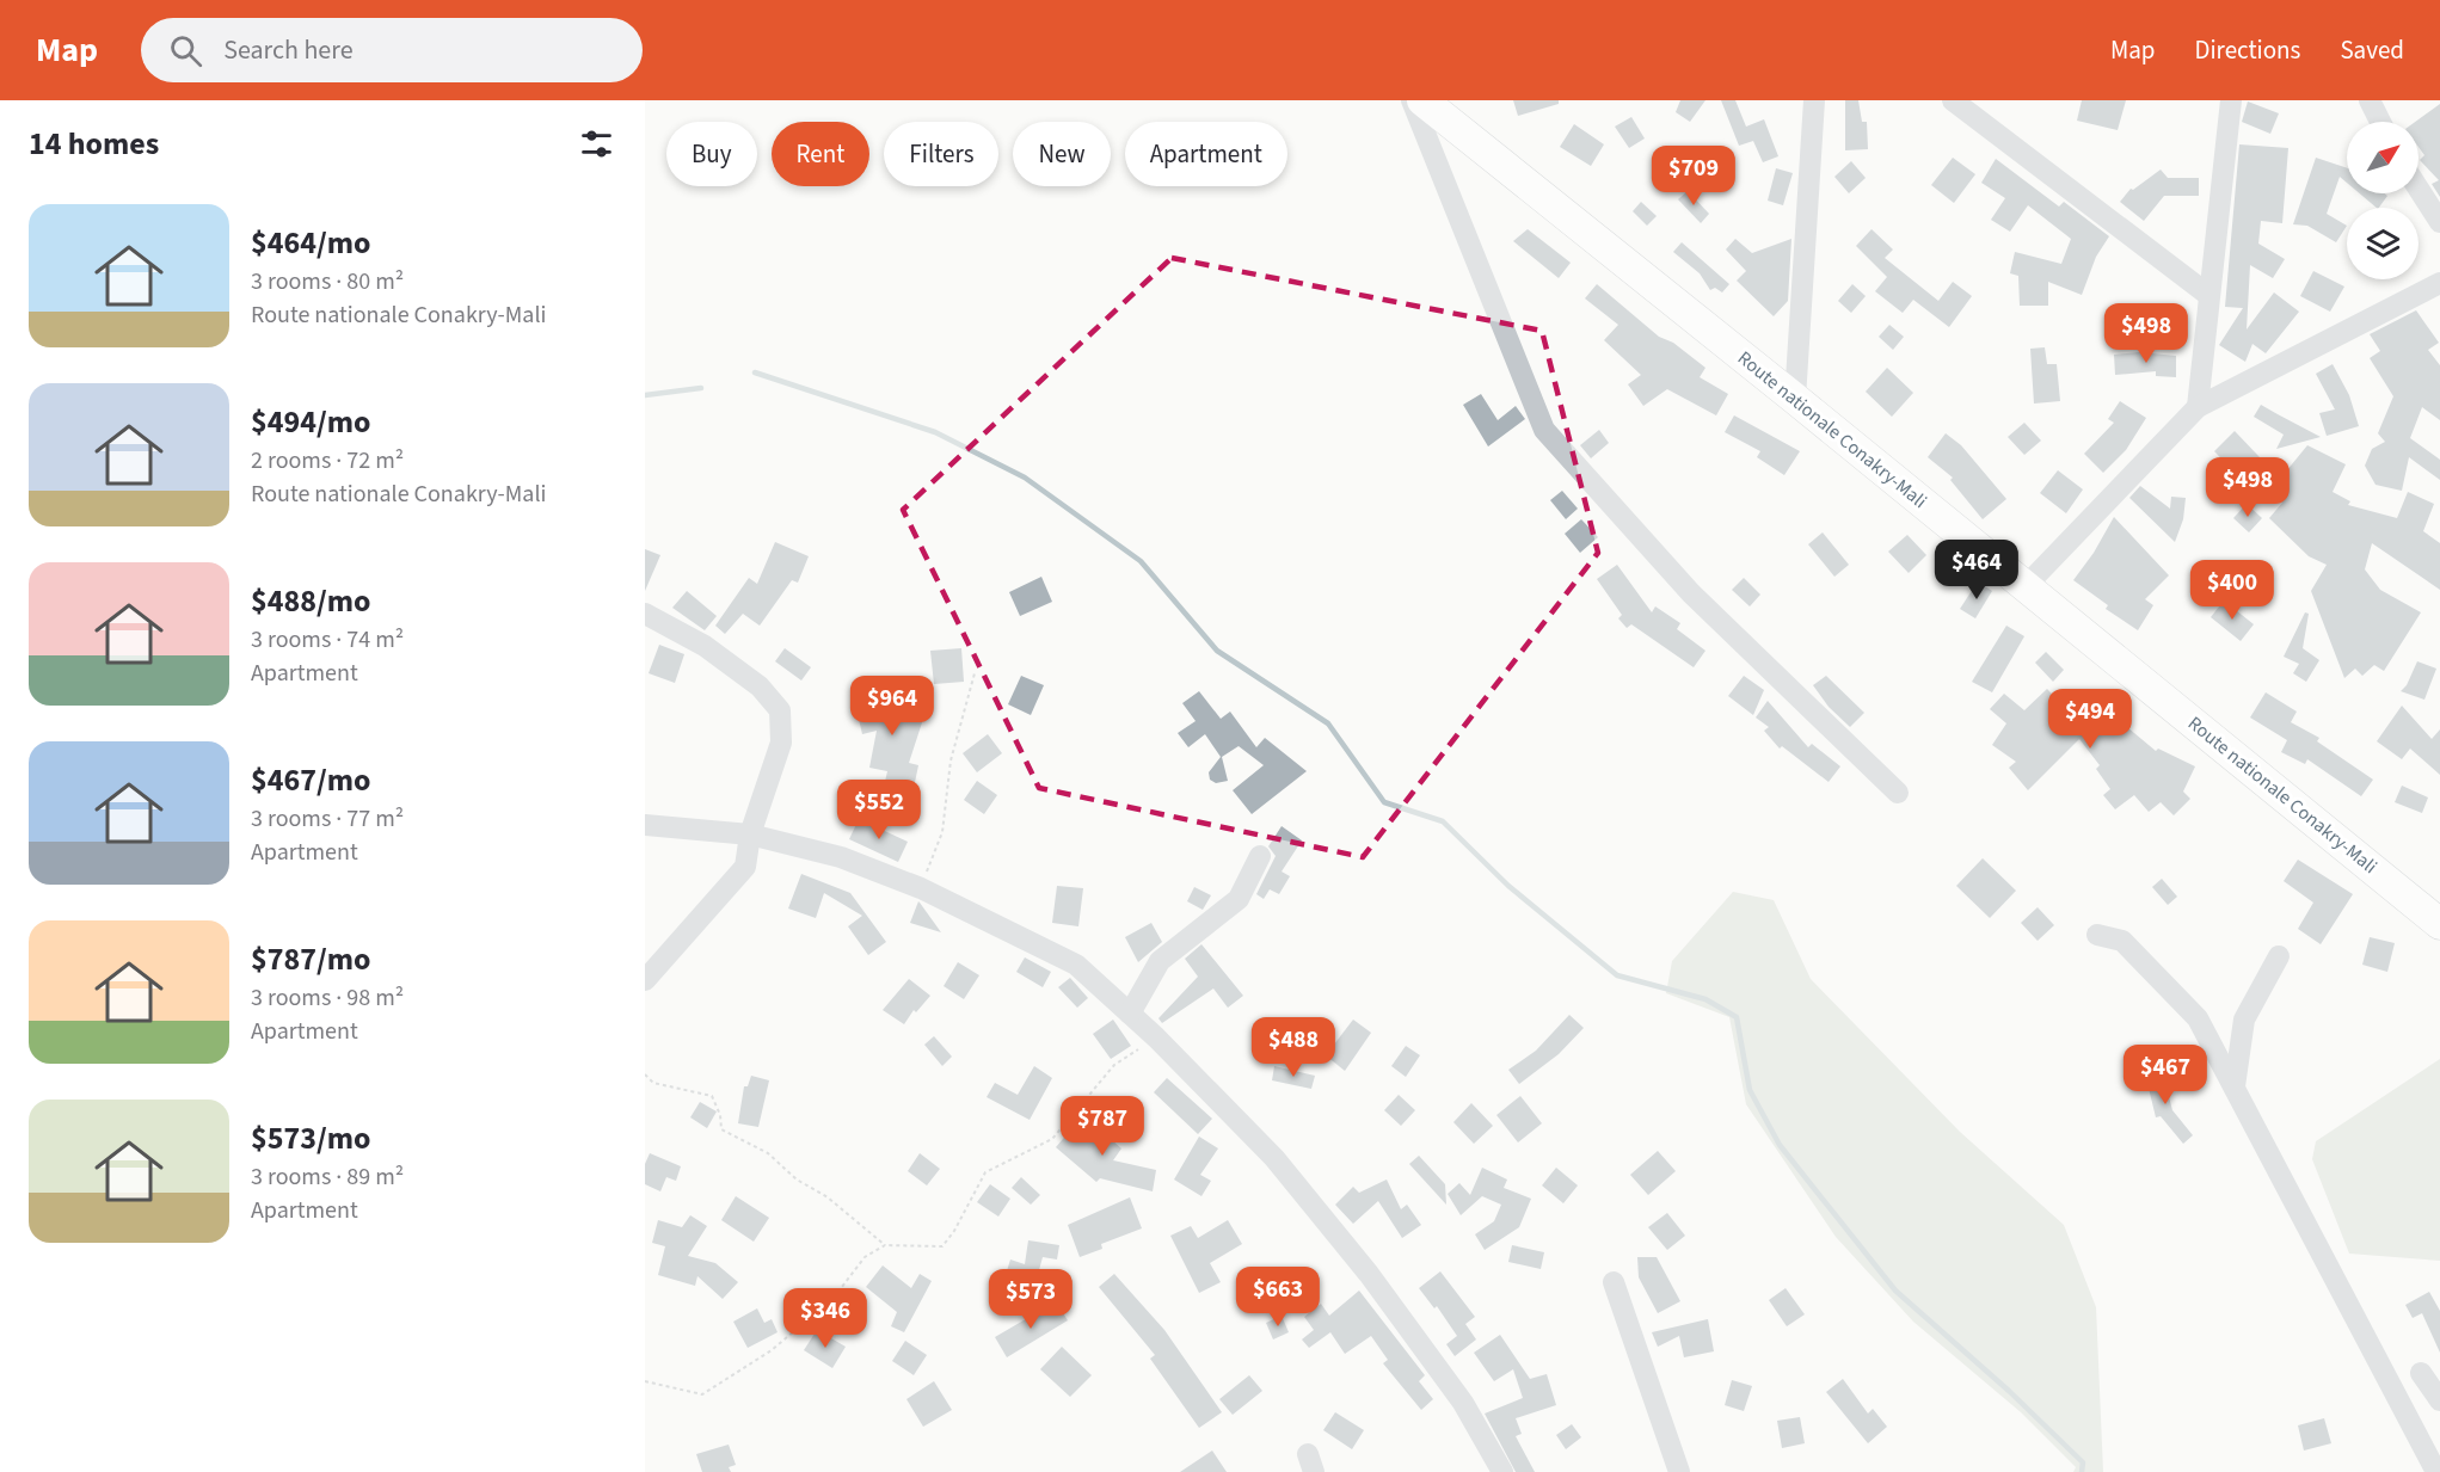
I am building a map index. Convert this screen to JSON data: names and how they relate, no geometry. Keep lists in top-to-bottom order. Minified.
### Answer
{"streets":{"highway":["Route nationale Conakry-Mali"]},"north":"top right","page":{"header":"Map","search":"Search here","nav":["Map","Directions","Saved"],"heading":"14 homes","chip":["Buy","Rent","Filters","New","Apartment"],"price":["$709","$498","$498","$464","$400","$964","$494","$552","$488","$467","$787","$663","$573","$346"],"list":[{"name":"$464/mo","note":"3 rooms · 80 m² · Route nationale Conakry-Mali"},{"name":"$494/mo","note":"2 rooms · 72 m² · Route nationale Conakry-Mali"},{"name":"$488/mo","note":"3 rooms · 74 m² · Apartment"},{"name":"$467/mo","note":"3 rooms · 77 m² · Apartment"},{"name":"$787/mo","note":"3 rooms · 98 m² · Apartment"},{"name":"$573/mo","note":"3 rooms · 89 m² · Apartment"}]}}
